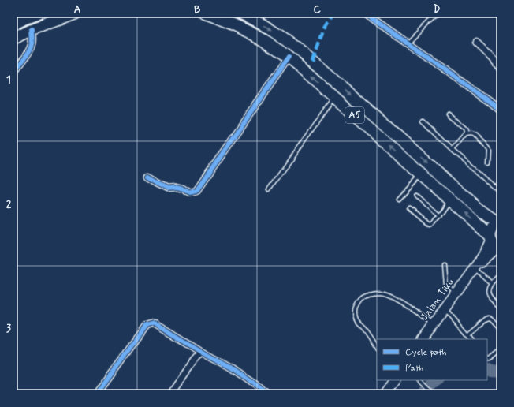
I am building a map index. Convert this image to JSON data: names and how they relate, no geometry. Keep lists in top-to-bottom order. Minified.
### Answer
{"streets":{"highway":["A5"],"main road":["Jalan Tiku"]},"crossings":[["A5","Jalan Tiku"]],"legend":["Cycle path","Path"],"grid":{"columns":["A","B","C","D"],"rows":["1","2","3"]}}
